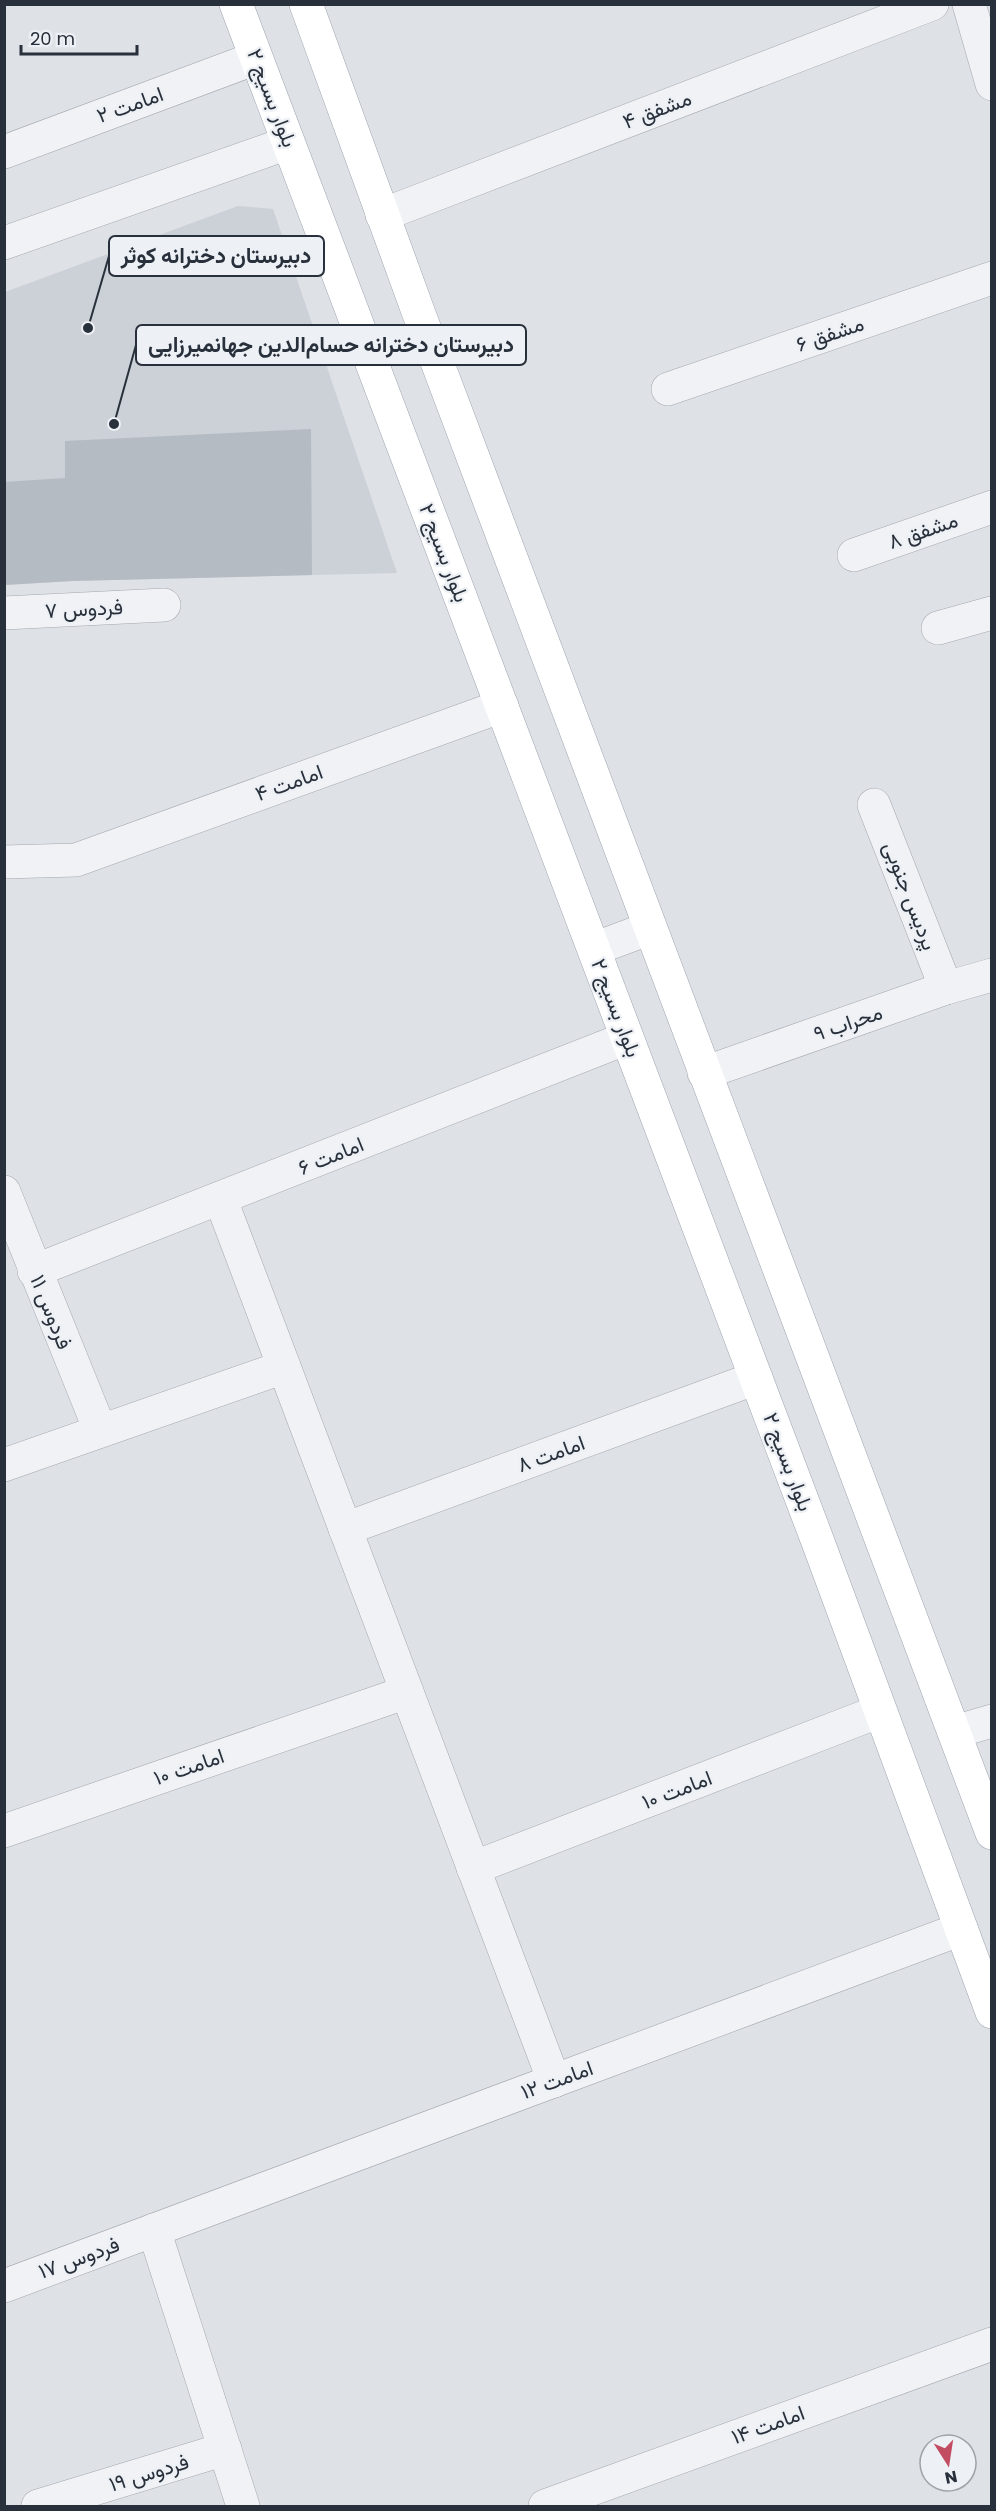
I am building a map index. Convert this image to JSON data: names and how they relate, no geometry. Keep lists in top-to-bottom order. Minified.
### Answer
{"streets":{"main road":["بلوار بسیج ۲"],"street":["امامت ۲","مشفق ۴","مشفق ۶","مشفق ۸","فردوس ۷","امامت ۴","پردیس جنوبی","محراب ۹","امامت ۶","فردوس ۱۱","امامت ۸","امامت ۱۰","امامت ۱۲","فردوس ۱۷","امامت ۱۴","فردوس ۱۹"]},"crossings":[["بلوار بسیج ۲","امامت ۲"],["بلوار بسیج ۲","امامت ۴"],["بلوار بسیج ۲","امامت ۶"],["بلوار بسیج ۲","امامت ۸"],["بلوار بسیج ۲","امامت ۱۰"],["بلوار بسیج ۲","امامت ۱۲"],["پردیس جنوبی","محراب ۹"],["امامت ۶","فردوس ۱۱"],["امامت ۱۲","فردوس ۱۷"]],"places":["دبیرستان دخترانه کوثر","دبیرستان دخترانه حسام‌الدین جهانمیرزایی"],"scale_bar":"20 m","north":"bottom"}
